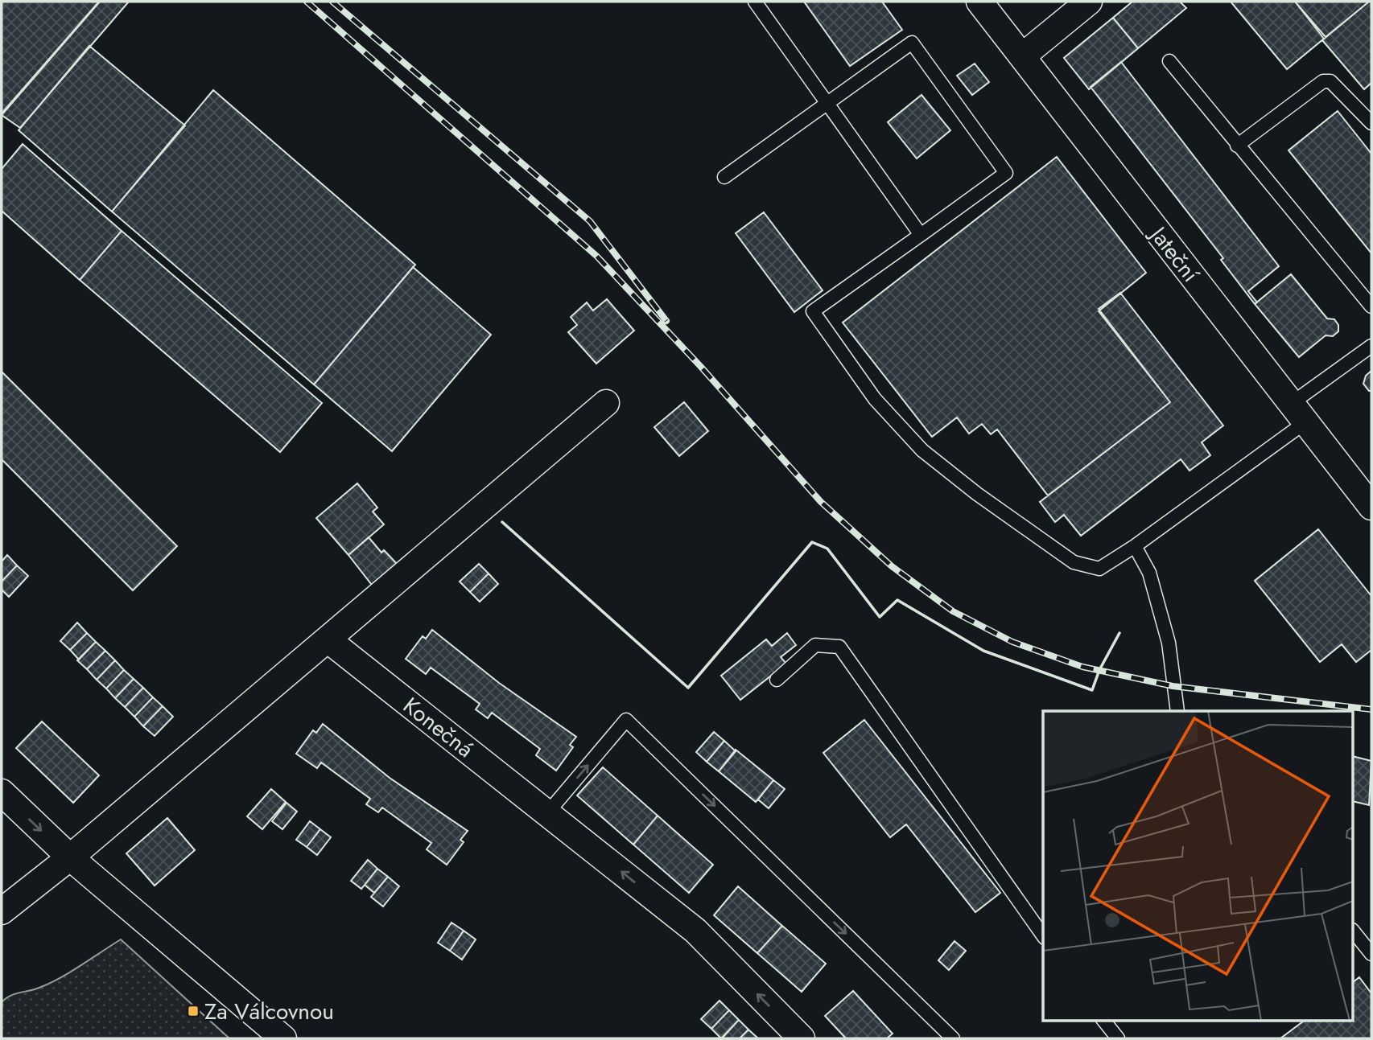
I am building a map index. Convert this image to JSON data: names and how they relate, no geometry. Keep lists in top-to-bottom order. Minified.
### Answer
{"streets":{"street":["Jateční","Konečná"]},"one_way":["Konečná"],"places":{"transit":["Za Válcovnou"]}}
